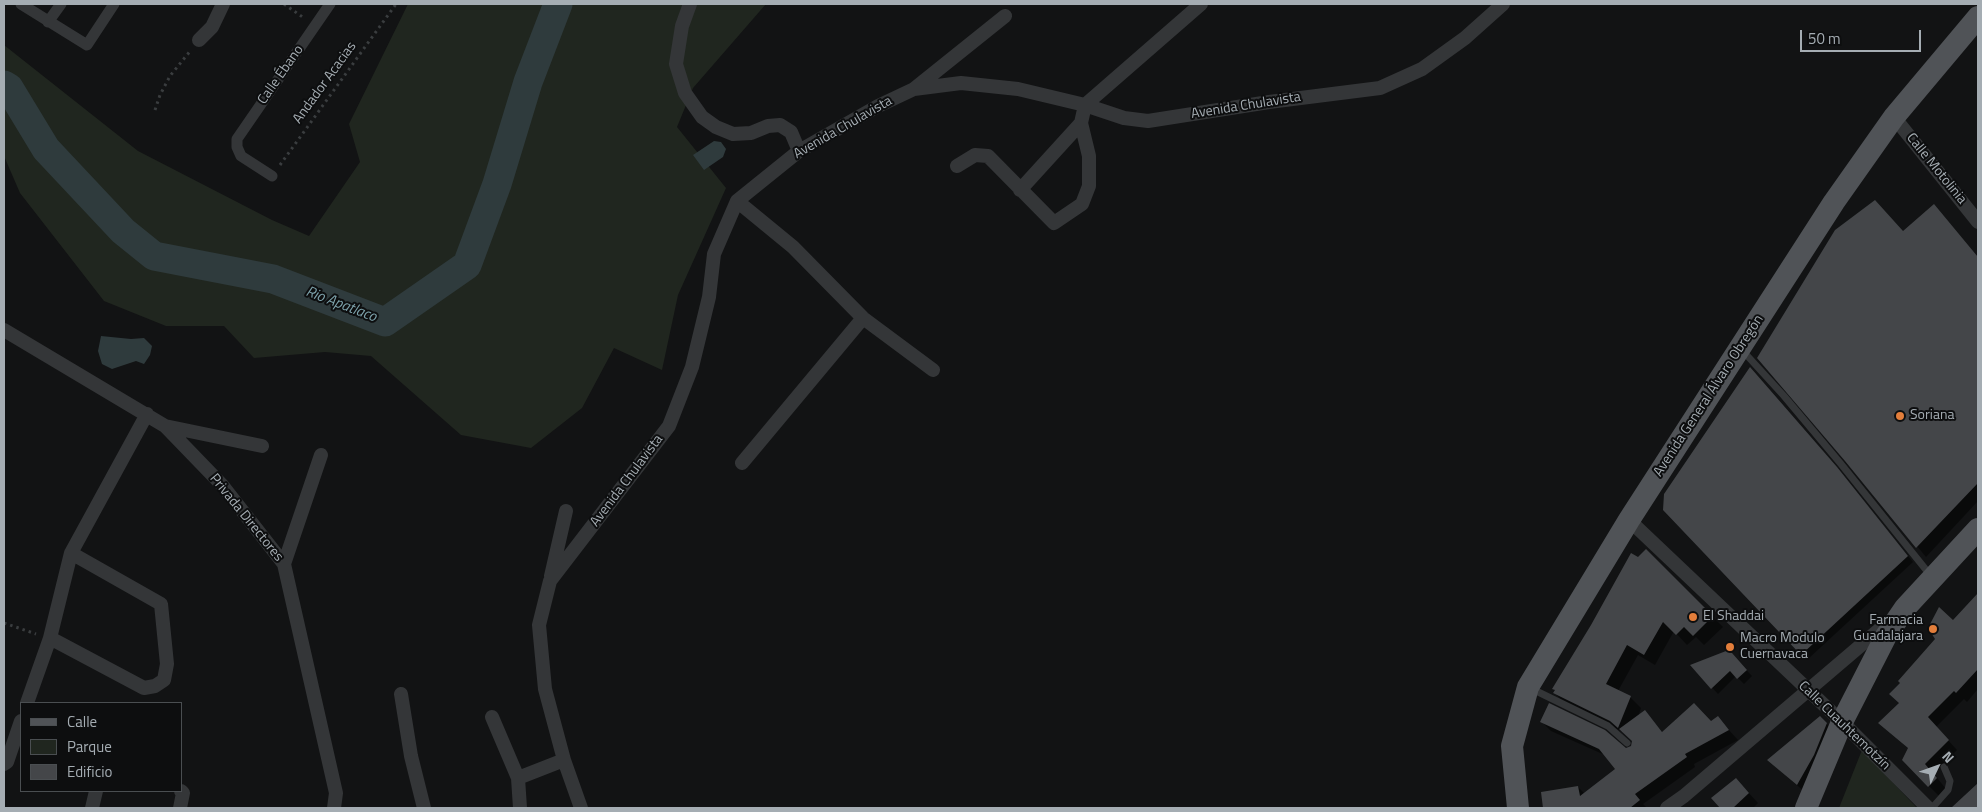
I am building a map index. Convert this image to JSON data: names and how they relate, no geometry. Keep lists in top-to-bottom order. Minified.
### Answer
{"streets":{"main road":["Avenida General Álvaro Obregón"],"street":["Calle Ébano","Avenida Chulavista","Calle Motolinia","Privada Directores","Calle Cuauhtemotzín"],"path":["Andador Acacias"]},"crossings":[["Calle Ébano","Andador Acacias"],["Calle Motolinia","Avenida General Álvaro Obregón"],["Avenida General Álvaro Obregón","Calle Cuauhtemotzín"]],"water":["Rio Apatlaco"],"places":["Soriana","El Shaddai","Farmacia Guadalajara","Macro Modulo Cuernavaca"],"legend":["Calle","Parque","Edificio"],"scale_bar":"50 m","north":"top right"}
